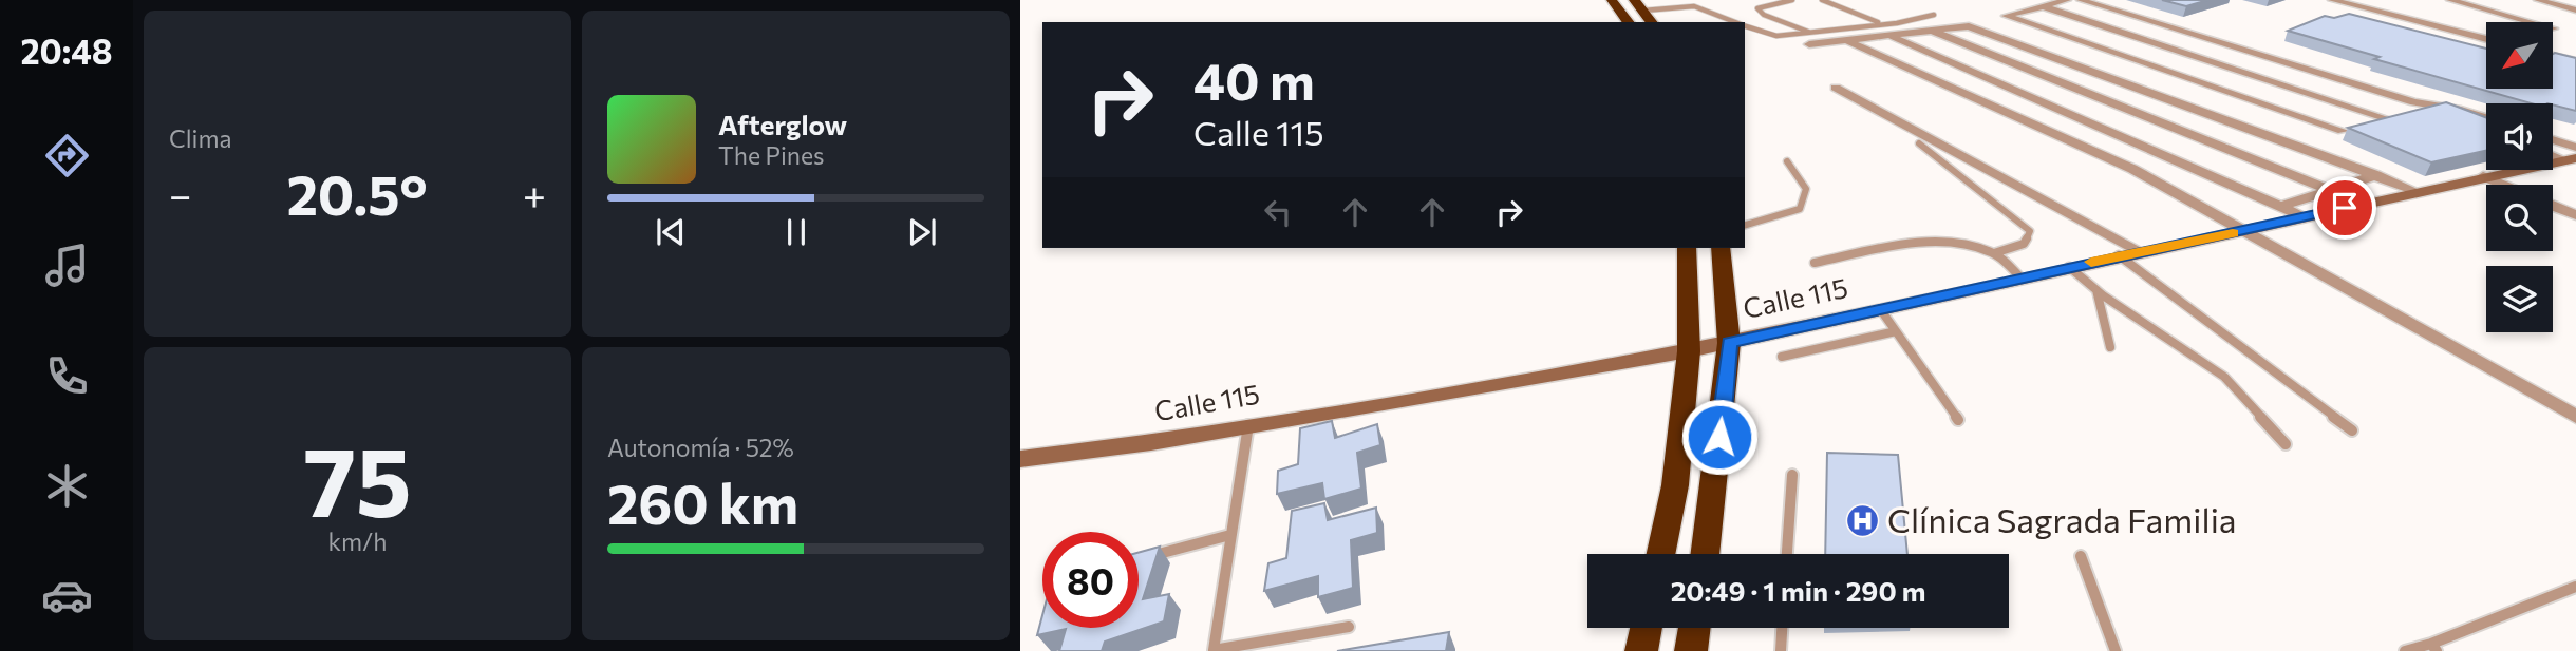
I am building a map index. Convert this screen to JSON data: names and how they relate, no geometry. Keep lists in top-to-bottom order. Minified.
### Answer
{"streets":{"street":["Calle 115"]},"places":{"hospital":["Clínica Sagrada Familia"]},"north":"bottom left","page":{"tabs":"20:48","tile":["Clima",["75","km/h"],["Autonomía · 52%","260 km"]],"turn":["40 m","Calle 115"],"song":["Afterglow","The Pines"],"heat":["−","20.5°","+"],"limit":"80","trip":"20:49 · 1 min · 290 m"}}
